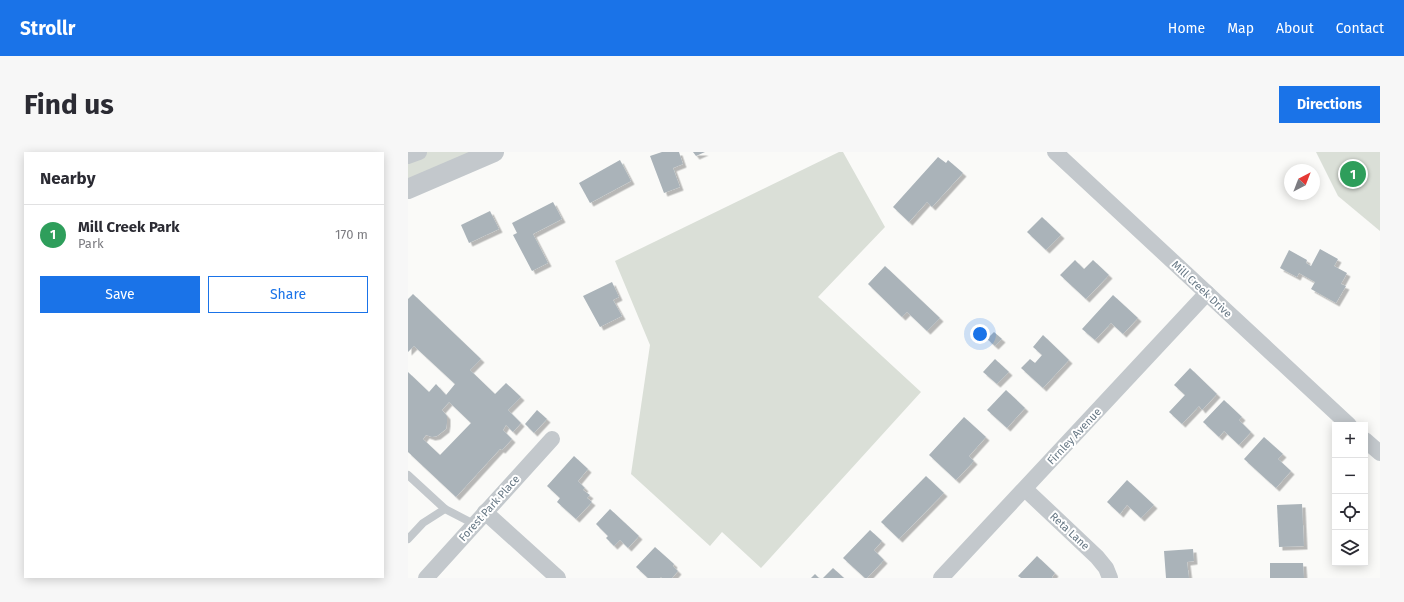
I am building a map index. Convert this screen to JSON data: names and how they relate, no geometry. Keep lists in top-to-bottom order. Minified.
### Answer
{"streets":{"street":["Mill Creek Drive","Firnley Avenue","Forest Park Place","Reta Lane"]},"crossings":[["Mill Creek Drive","Firnley Avenue"],["Firnley Avenue","Reta Lane"]],"north":"top right","page":{"header":"Strollr","nav":["Home","Map","About","Contact"],"buttons":["Directions",["Save","Share"]],"title":"Find us","heading":"Nearby","pins":"1","list":[{"mark":"1","name":"Mill Creek Park","note":"Park","value":"170 m"}],"map_buttons":["+","−"]}}
